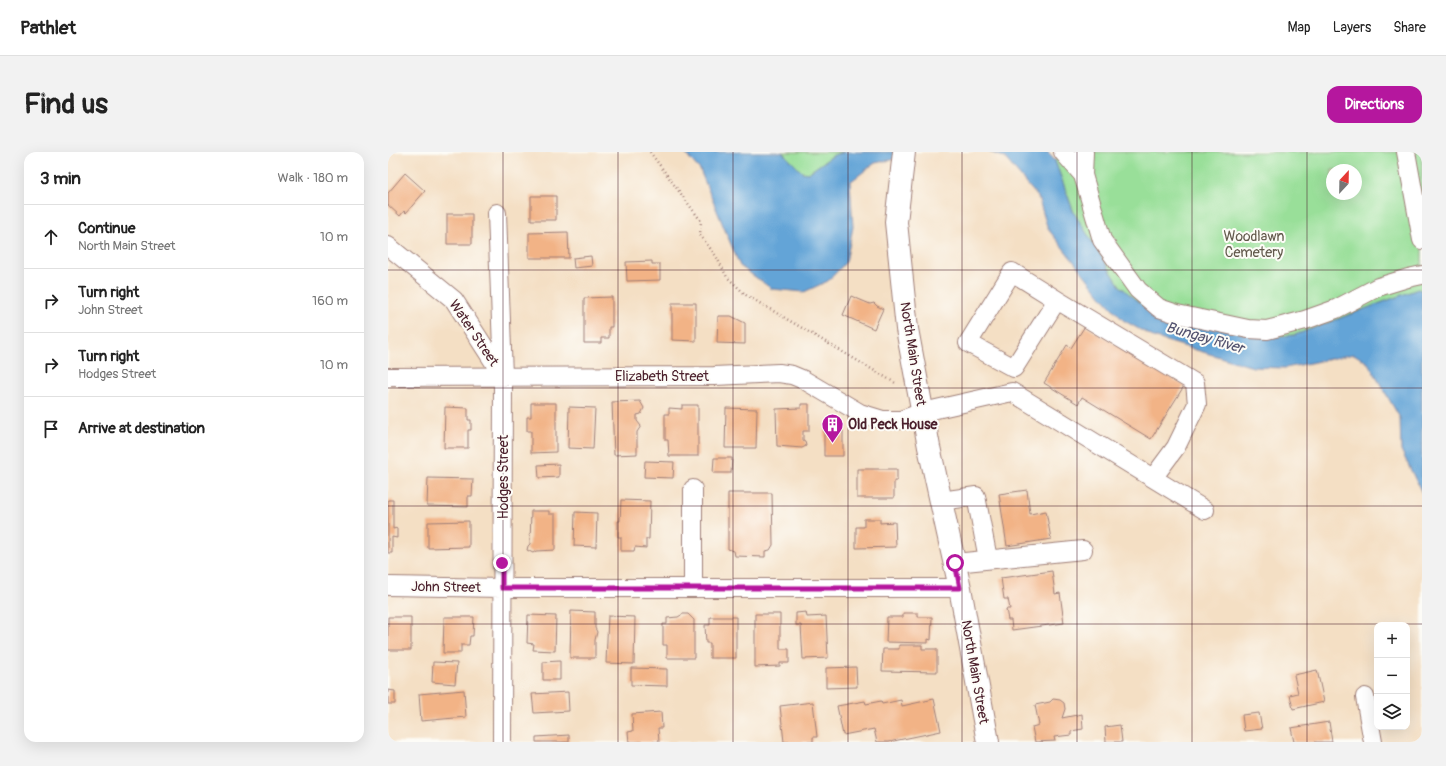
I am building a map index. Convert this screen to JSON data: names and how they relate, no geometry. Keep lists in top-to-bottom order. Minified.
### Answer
{"streets":{"main road":["North Main Street"],"street":["Water Street","Elizabeth Street","Hodges Street","John Street"]},"crossings":[["Water Street","Elizabeth Street"],["Water Street","Hodges Street"],["North Main Street","Elizabeth Street"],["North Main Street","John Street"],["Elizabeth Street","Hodges Street"],["Hodges Street","John Street"]],"water":["Bungay River"],"parks":["Woodlawn Cemetery"],"places":{"building":["Old Peck House"]},"north":"top","page":{"header":"Pathlet","nav":["Map","Layers","Share"],"buttons":"Directions","title":"Find us","heading":["3 min","Walk · 180 m"],"list":[["Continue","North Main Street","10 m"],["Turn right","John Street","160 m"],["Turn right","Hodges Street","10 m"],"Arrive at destination"],"map_buttons":["+","−"]}}
